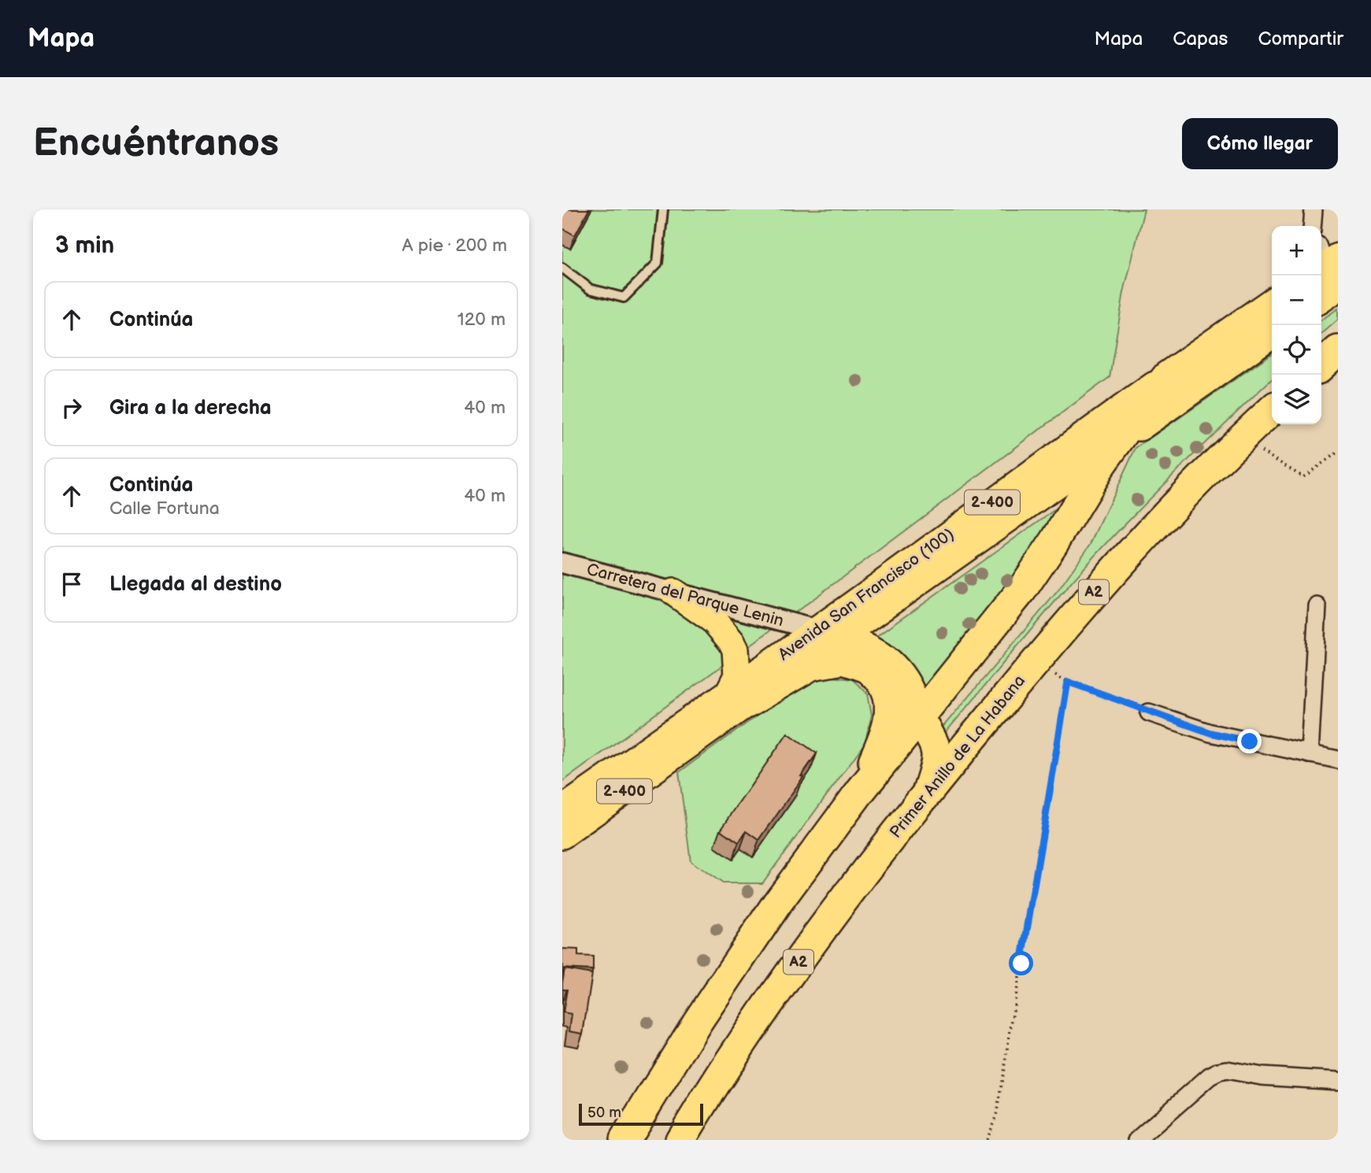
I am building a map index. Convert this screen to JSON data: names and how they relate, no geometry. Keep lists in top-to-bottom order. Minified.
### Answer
{"streets":{"highway":["2-400","A2","Avenida San Francisco (100)","Primer Anillo de La Habana"],"street":["Carretera del Parque Lenin"]},"crossings":[["2-400","Avenida San Francisco (100)"],["Avenida San Francisco (100)","Carretera del Parque Lenin"]],"scale_bar":"50 m","page":{"header":"Mapa","nav":["Mapa","Capas","Compartir"],"buttons":"Cómo llegar","title":"Encuéntranos","heading":["3 min","A pie · 200 m"],"map_buttons":["+","−"],"list":[["Continúa","120 m"],["Gira a la derecha","40 m"],["Continúa","Calle Fortuna","40 m"],"Llegada al destino"],"scale":"50 m"}}
